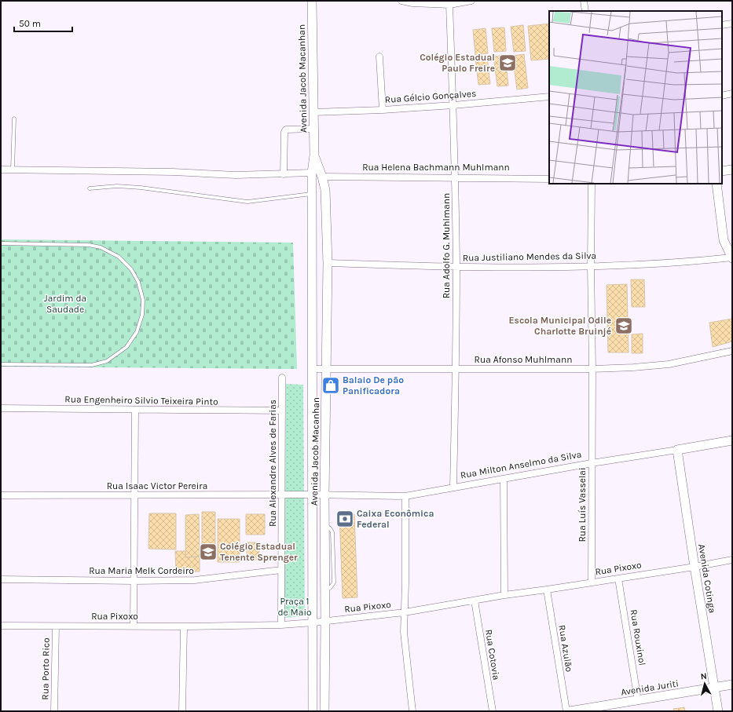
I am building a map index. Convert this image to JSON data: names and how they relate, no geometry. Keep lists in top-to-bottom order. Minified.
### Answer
{"streets":{"main road":["Avenida Jacob Macanhan","Rua Milton Anselmo da Silva","Avenida Cotinga","Avenida Juriti"],"street":["Rua Gélcio Gonçalves","Rua Helena Bachmann Muhlmann","Rua Adolfo G. Muhlmann","Rua Justiliano Mendes da Silva","Rua Afonso Muhlmann","Rua Engenheiro Silvio Teixeira Pinto","Rua Alexandre Alves de Farias","Rua Isaac Victor Pereira","Rua Luís Vasselai","Rua Pixoxo","Rua Maria Melk Cordeiro","Rua Rouxinol","Rua Azulão","Rua Cotovia","Rua Porto Rico"]},"crossings":[["Avenida Jacob Macanhan","Rua Gélcio Gonçalves"],["Avenida Jacob Macanhan","Rua Helena Bachmann Muhlmann"],["Avenida Jacob Macanhan","Rua Justiliano Mendes da Silva"],["Avenida Jacob Macanhan","Rua Afonso Muhlmann"],["Avenida Jacob Macanhan","Rua Milton Anselmo da Silva"],["Avenida Jacob Macanhan","Rua Isaac Victor Pereira"],["Avenida Jacob Macanhan","Rua Pixoxo"],["Rua Gélcio Gonçalves","Rua Adolfo G. Muhlmann"],["Rua Helena Bachmann Muhlmann","Rua Adolfo G. Muhlmann"],["Rua Adolfo G. Muhlmann","Rua Justiliano Mendes da Silva"],["Rua Adolfo G. Muhlmann","Rua Afonso Muhlmann"],["Rua Adolfo G. Muhlmann","Rua Milton Anselmo da Silva"],["Rua Justiliano Mendes da Silva","Rua Luís Vasselai"],["Rua Afonso Muhlmann","Rua Luís Vasselai"],["Rua Engenheiro Silvio Teixeira Pinto","Rua Alexandre Alves de Farias"],["Rua Alexandre Alves de Farias","Rua Isaac Victor Pereira"],["Rua Alexandre Alves de Farias","Rua Pixoxo"],["Rua Alexandre Alves de Farias","Rua Maria Melk Cordeiro"],["Rua Milton Anselmo da Silva","Rua Isaac Victor Pereira"],["Rua Milton Anselmo da Silva","Rua Luís Vasselai"],["Rua Milton Anselmo da Silva","Avenida Cotinga"],["Rua Luís Vasselai","Rua Pixoxo"],["Rua Pixoxo","Avenida Cotinga"],["Rua Pixoxo","Rua Rouxinol"],["Rua Pixoxo","Rua Azulão"],["Rua Pixoxo","Rua Cotovia"],["Rua Pixoxo","Rua Porto Rico"],["Avenida Cotinga","Avenida Juriti"],["Rua Rouxinol","Avenida Juriti"]],"parks":["Jardim da Saudade","Praça 1 de Maio"],"places":{"school or university":["Colégio Estadual Paulo Freire","Escola Municipal Odile Charlotte Bruinjé","Colégio Estadual Tenente Sprenger"],"shop":["Balaio De pão Panificadora"],"bank":["Caixa Econômica Federal"]},"scale_bar":"50 m","north":"top"}
